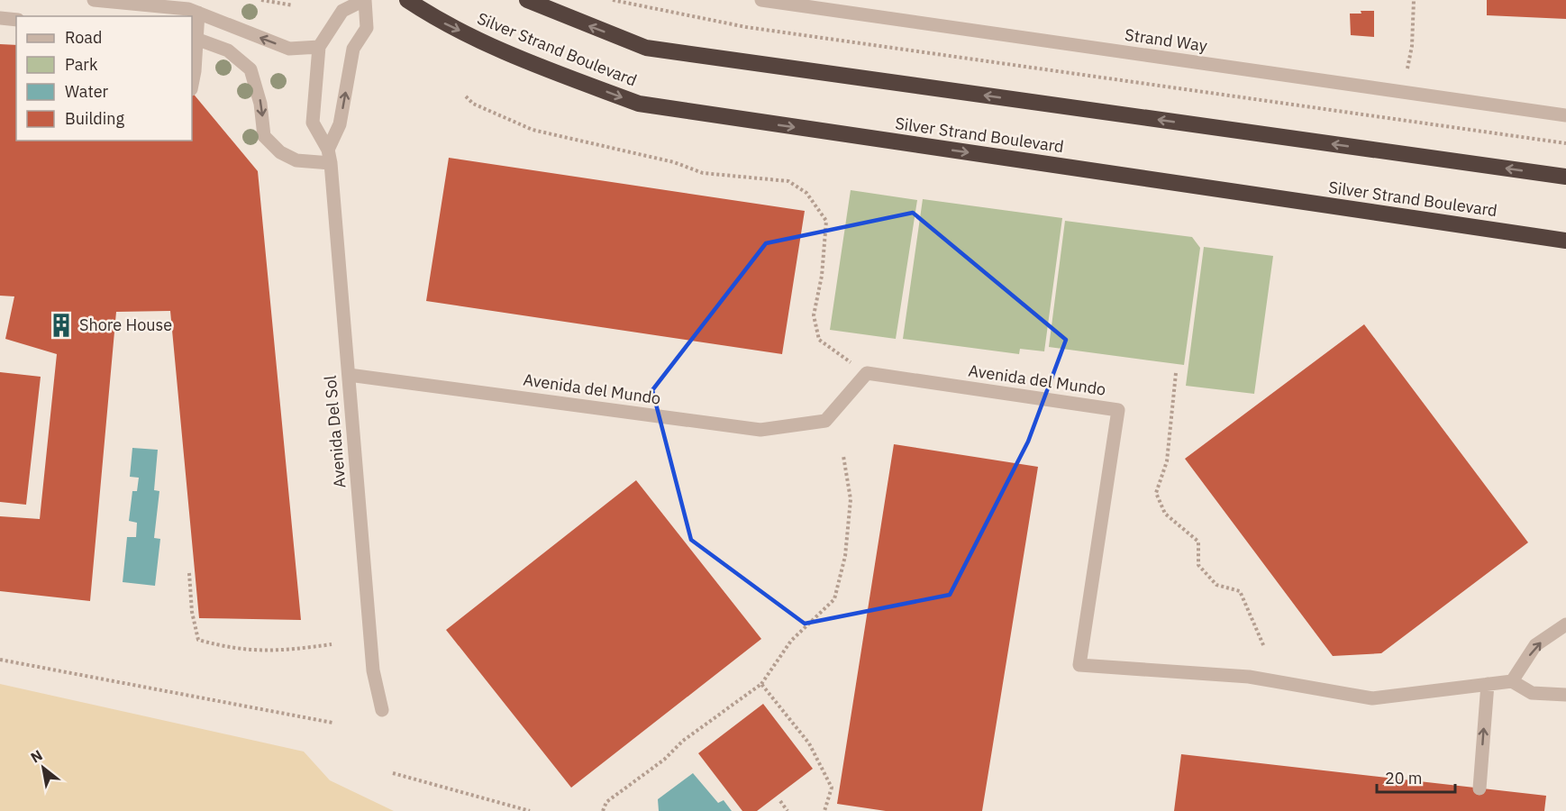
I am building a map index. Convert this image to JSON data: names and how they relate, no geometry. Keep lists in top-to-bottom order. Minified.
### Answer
{"streets":{"highway":["Silver Strand Boulevard"],"street":["Strand Way","Avenida del Mundo","Avenida Del Sol"]},"crossings":[["Avenida del Mundo","Avenida Del Sol"]],"places":{"building":["Shore House"]},"legend":["Road","Park","Water","Building"],"scale_bar":"20 m","north":"top left"}
